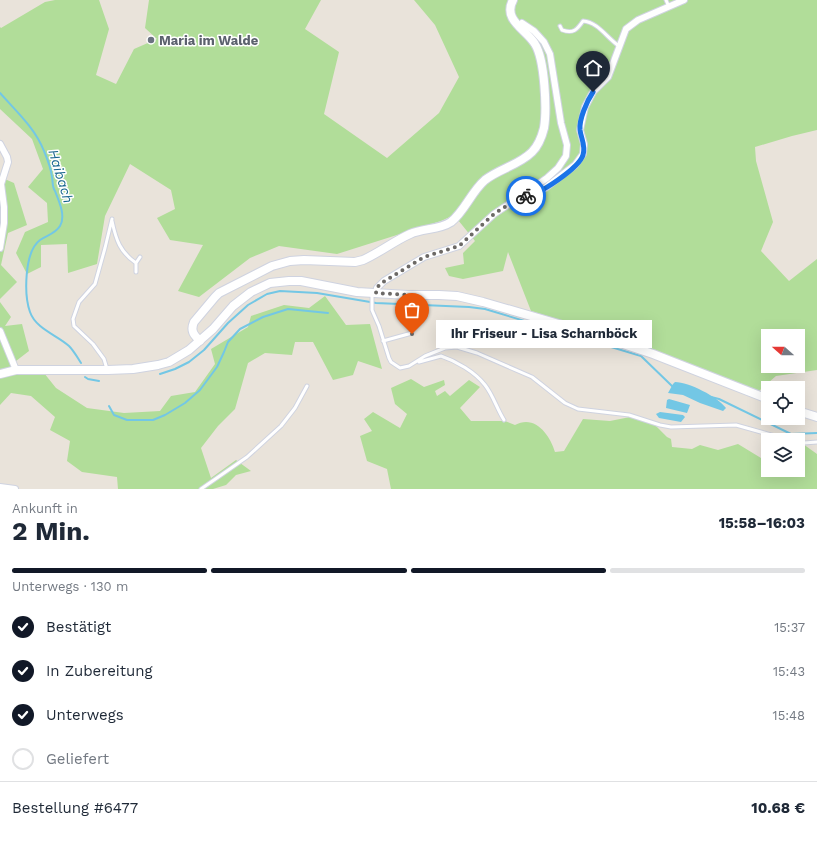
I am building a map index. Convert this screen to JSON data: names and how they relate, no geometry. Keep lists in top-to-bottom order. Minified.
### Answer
{"water":["Haibach"],"places":["Maria im Walde","Ihr Friseur - Lisa Scharnböck"],"north":"left","page":{"bubble":"Ihr Friseur - Lisa Scharnböck","heading":["2 Min.","Ankunft in","15:58–16:03"],"panel":["Bestellung #6477","10.68 €"],"bar":"Unterwegs · 130 m","list":[["Bestätigt","15:37"],["In Zubereitung","15:43"],["Unterwegs","15:48"],"Geliefert"]}}
